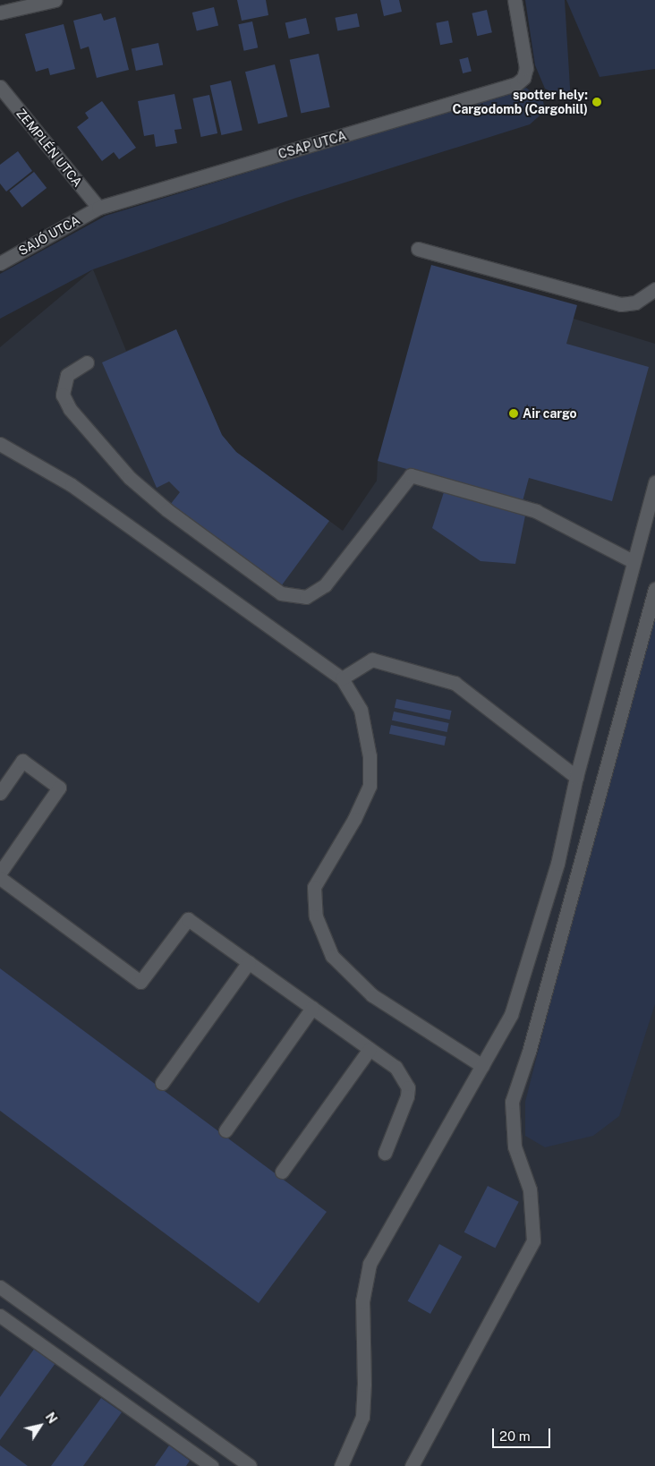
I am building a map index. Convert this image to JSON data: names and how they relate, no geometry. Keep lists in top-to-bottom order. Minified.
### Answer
{"streets":{"street":["CSAP UTCA","ZEMPLÉN UTCA","SAJÓ UTCA"]},"crossings":[["CSAP UTCA","ZEMPLÉN UTCA"],["CSAP UTCA","SAJÓ UTCA"],["ZEMPLÉN UTCA","SAJÓ UTCA"]],"places":["spotter hely: Cargodomb (Cargohill)","Air cargo"],"scale_bar":"20 m","north":"top right"}
